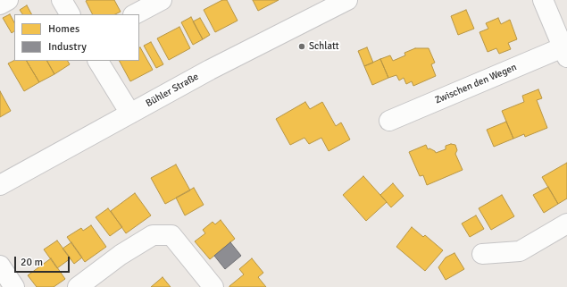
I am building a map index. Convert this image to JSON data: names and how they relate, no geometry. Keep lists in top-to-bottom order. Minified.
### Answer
{"streets":{"street":["Zwischen den Wegen","Bühler Straße"]},"places":["Schlatt"],"legend":["Homes","Industry"],"scale_bar":"20 m"}
